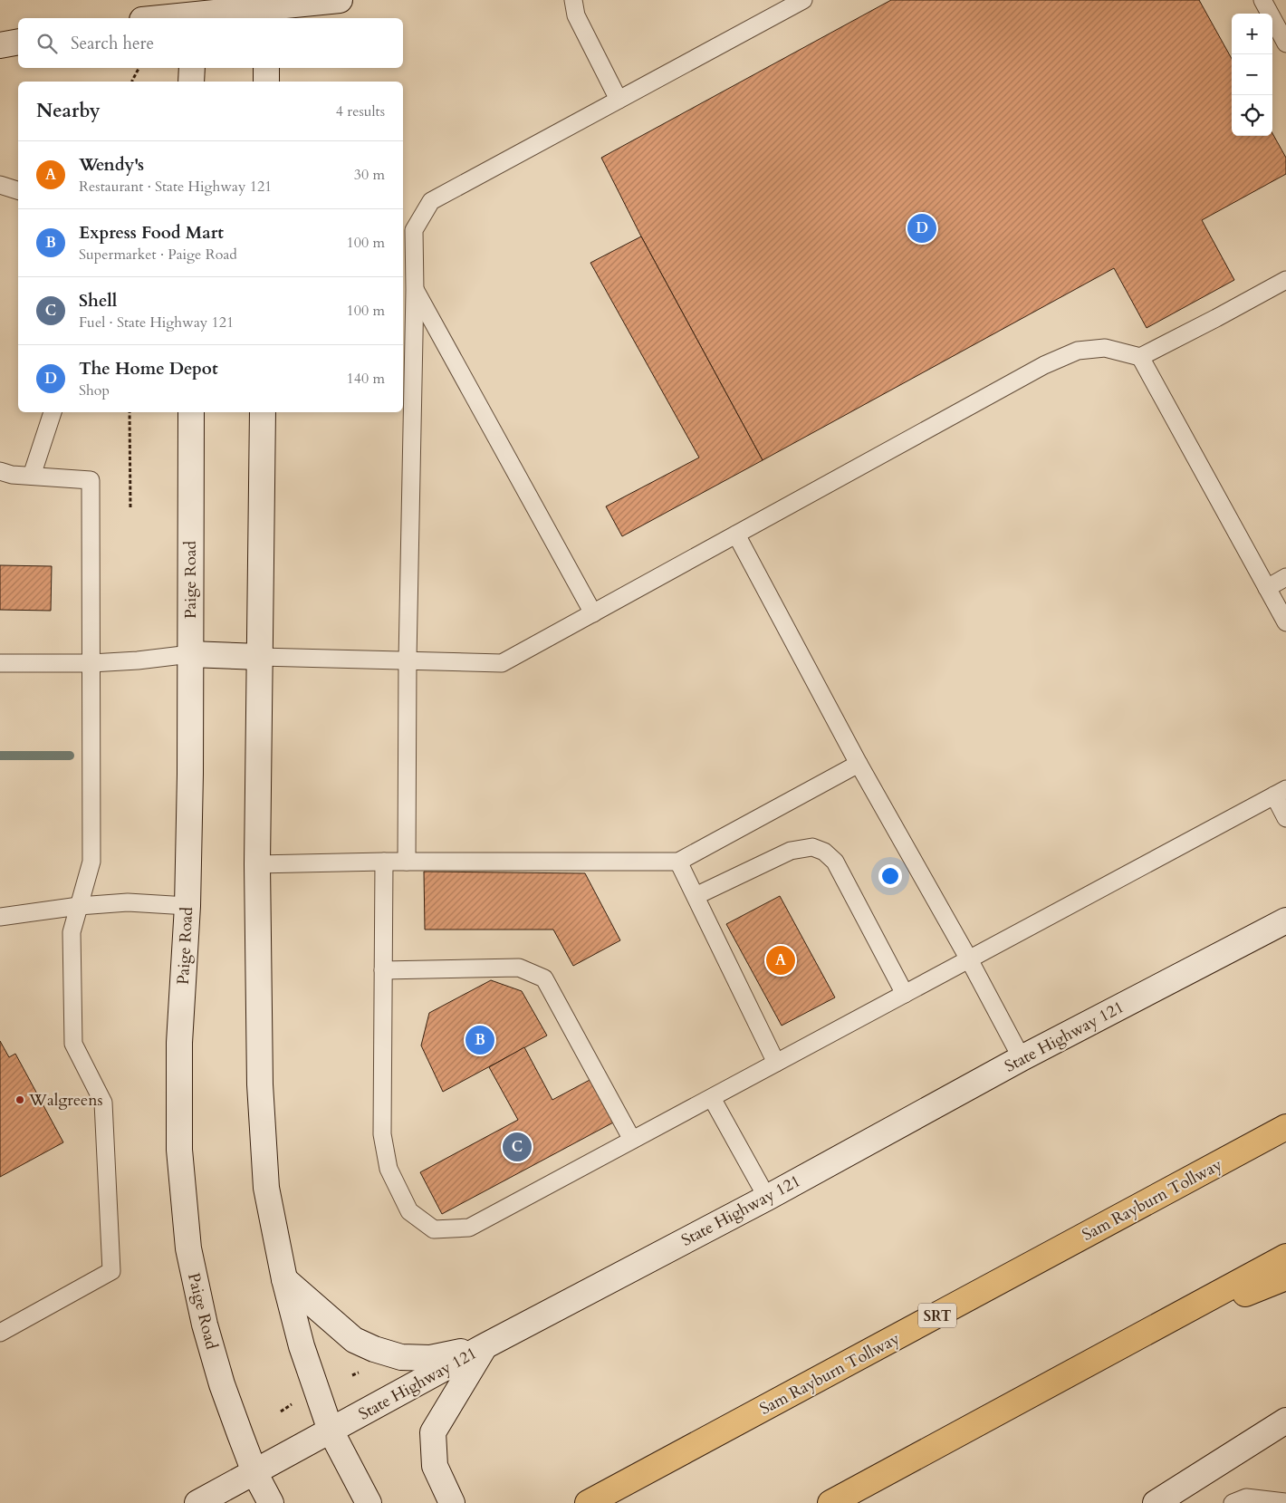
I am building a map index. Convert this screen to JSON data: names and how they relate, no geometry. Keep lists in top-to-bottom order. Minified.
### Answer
{"streets":{"highway":["Sam Rayburn Tollway","SRT"],"main road":["Paige Road","State Highway 121"]},"crossings":[["Paige Road","State Highway 121"]],"places":["Walgreens"],"page":{"map_buttons":["+","−"],"search":"Search here","heading":["Nearby","4 results"],"list":[{"mark":"A","name":"Wendy's","note":"Restaurant · State Highway 121","value":"30 m"},{"mark":"B","name":"Express Food Mart","note":"Supermarket · Paige Road","value":"100 m"},{"mark":"C","name":"Shell","note":"Fuel · State Highway 121","value":"100 m"},{"mark":"D","name":"The Home Depot","note":"Shop","value":"140 m"}],"pins":["D","A","B","C"]}}
